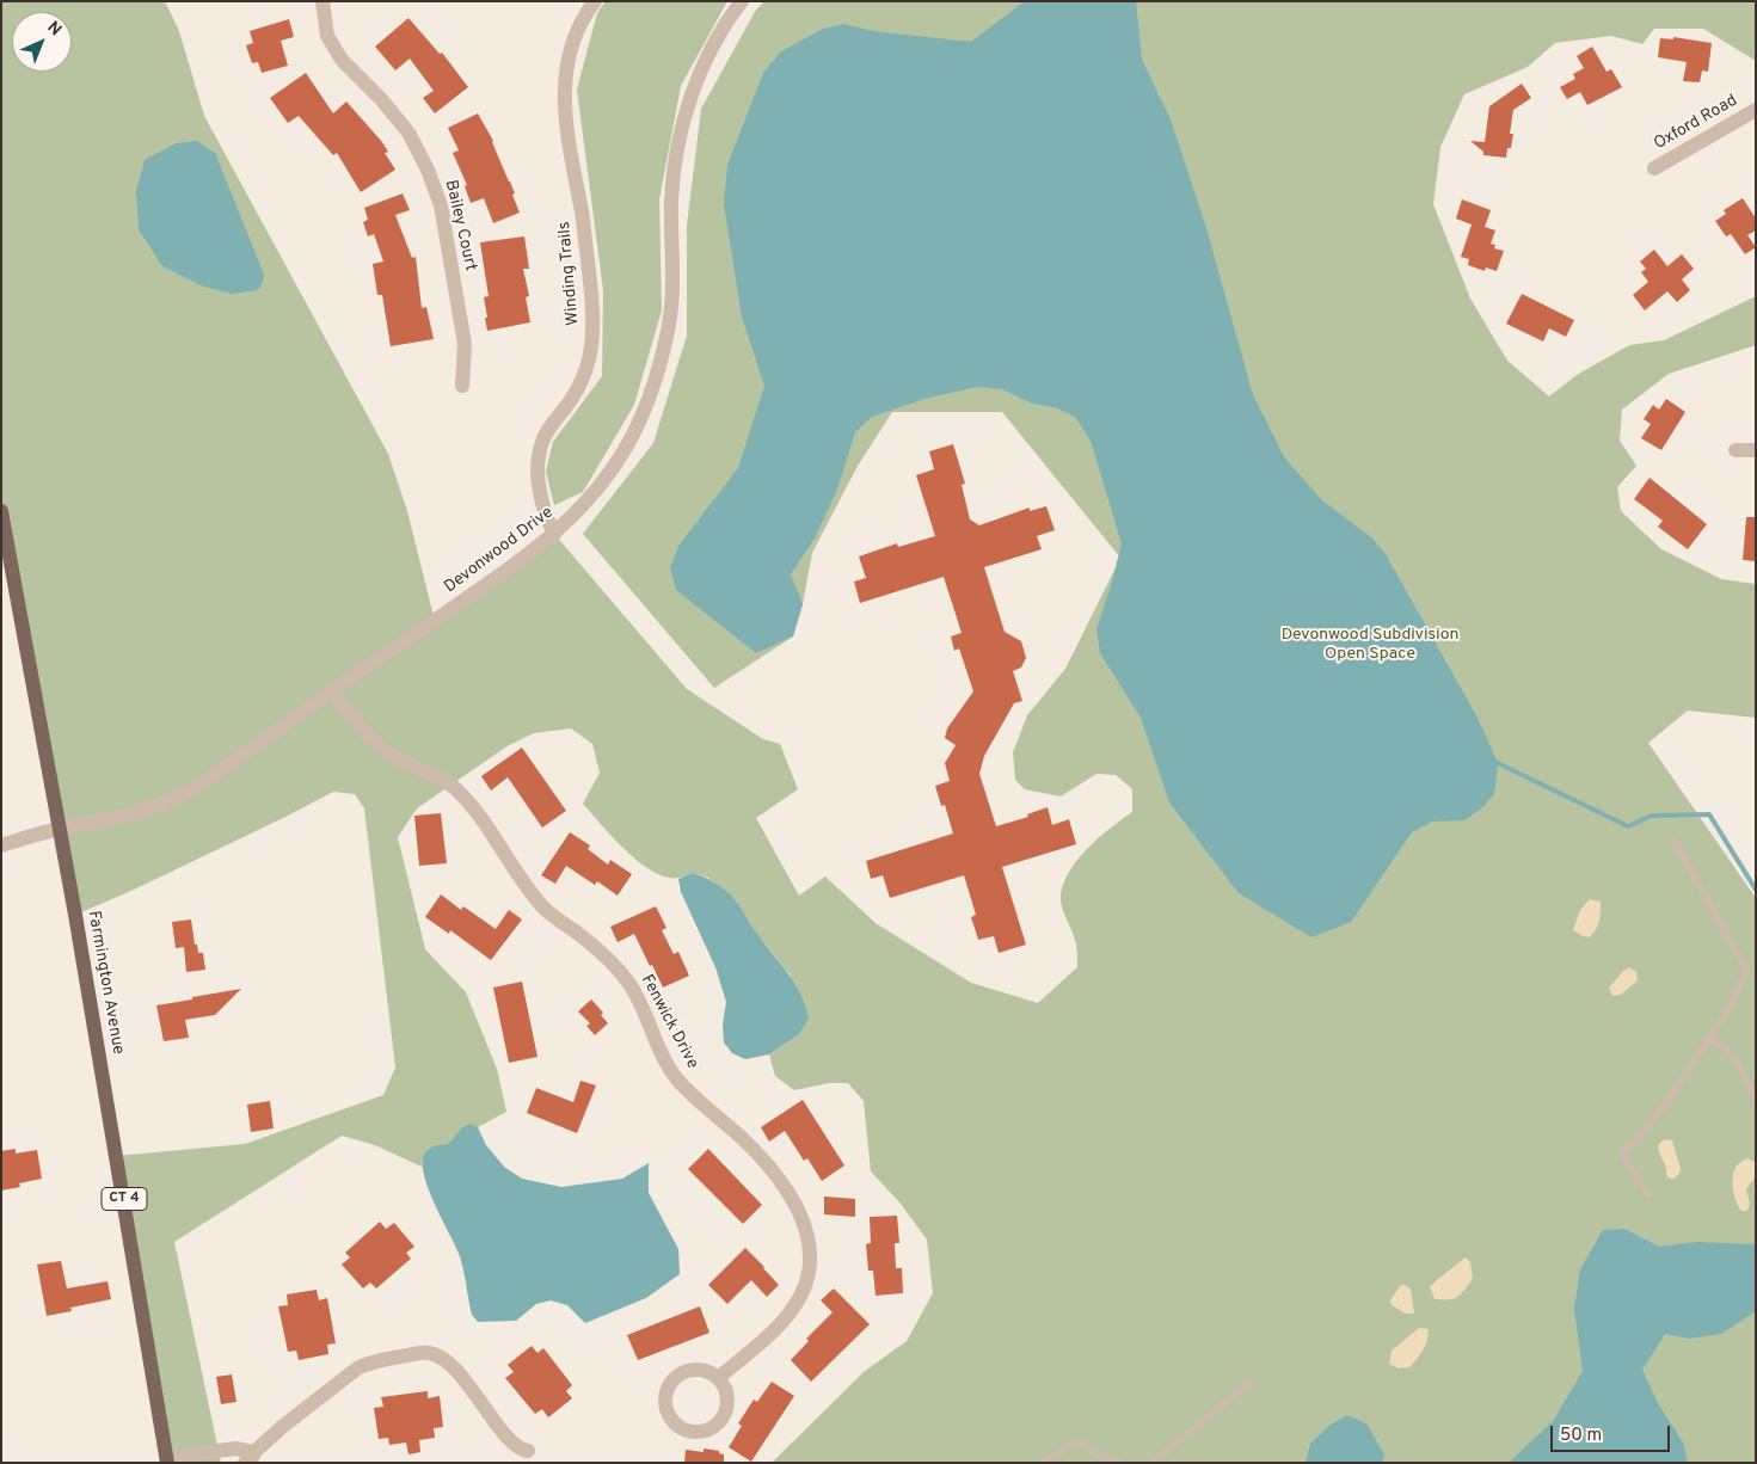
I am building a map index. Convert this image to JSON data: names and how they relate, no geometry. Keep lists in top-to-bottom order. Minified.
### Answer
{"streets":{"main road":["Farmington Avenue","CT 4"],"street":["Oxford Road","Bailey Court","Winding Trails","Devonwood Drive","Fenwick Drive"]},"crossings":[["Winding Trails","Devonwood Drive"],["Devonwood Drive","Farmington Avenue"],["Devonwood Drive","Fenwick Drive"]],"parks":["Devonwood Subdivision Open Space"],"scale_bar":"50 m","north":"top right"}
